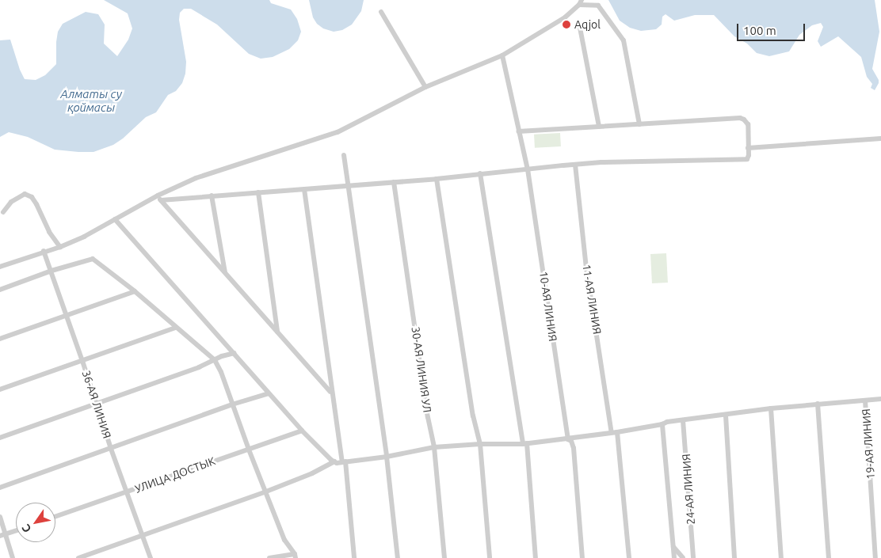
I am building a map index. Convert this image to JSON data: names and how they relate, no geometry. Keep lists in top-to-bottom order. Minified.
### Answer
{"streets":{"street":["11-АЯ ЛИНИЯ","10-АЯ ЛИНИЯ","30-АЯ ЛИНИЯ УЛ","36-АЯ ЛИНИЯ","19-АЯ ЛИНИЯ","УЛИЦА ДОСТЫК","24-АЯ ЛИНИЯ"]},"crossings":[["36-АЯ ЛИНИЯ","УЛИЦА ДОСТЫК"]],"water":["Алматы су қоймасы"],"places":["Aqjol"],"scale_bar":"100 m","north":"bottom left"}
